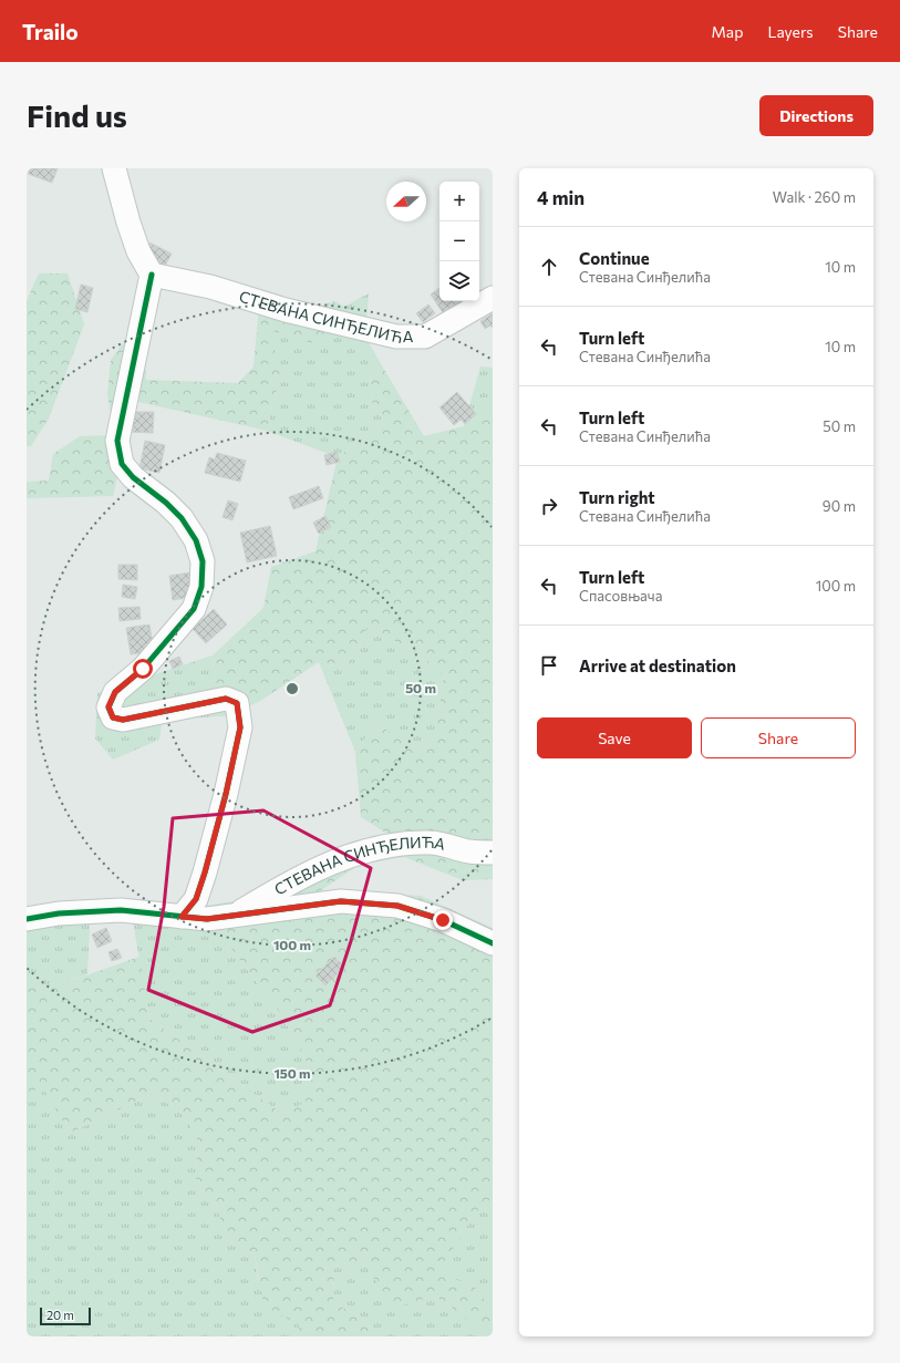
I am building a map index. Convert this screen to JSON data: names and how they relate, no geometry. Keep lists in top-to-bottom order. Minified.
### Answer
{"streets":{"street":["СТЕВАНА СИНЂЕЛИЋА"]},"scale_bar":"20 m","north":"left","page":{"header":"Trailo","nav":["Map","Layers","Share"],"buttons":["Directions",["Save","Share"]],"title":"Find us","heading":["4 min","Walk · 260 m"],"map_buttons":["+","−"],"list":[["Continue","Стевана Синђелића","10 m"],["Turn left","Стевана Синђелића","10 m"],["Turn left","Стевана Синђелића","50 m"],["Turn right","Стевана Синђелића","90 m"],["Turn left","Спасовњача","100 m"],"Arrive at destination"],"scale":"20 m"},"rings":["50 m","100 m","150 m"]}
